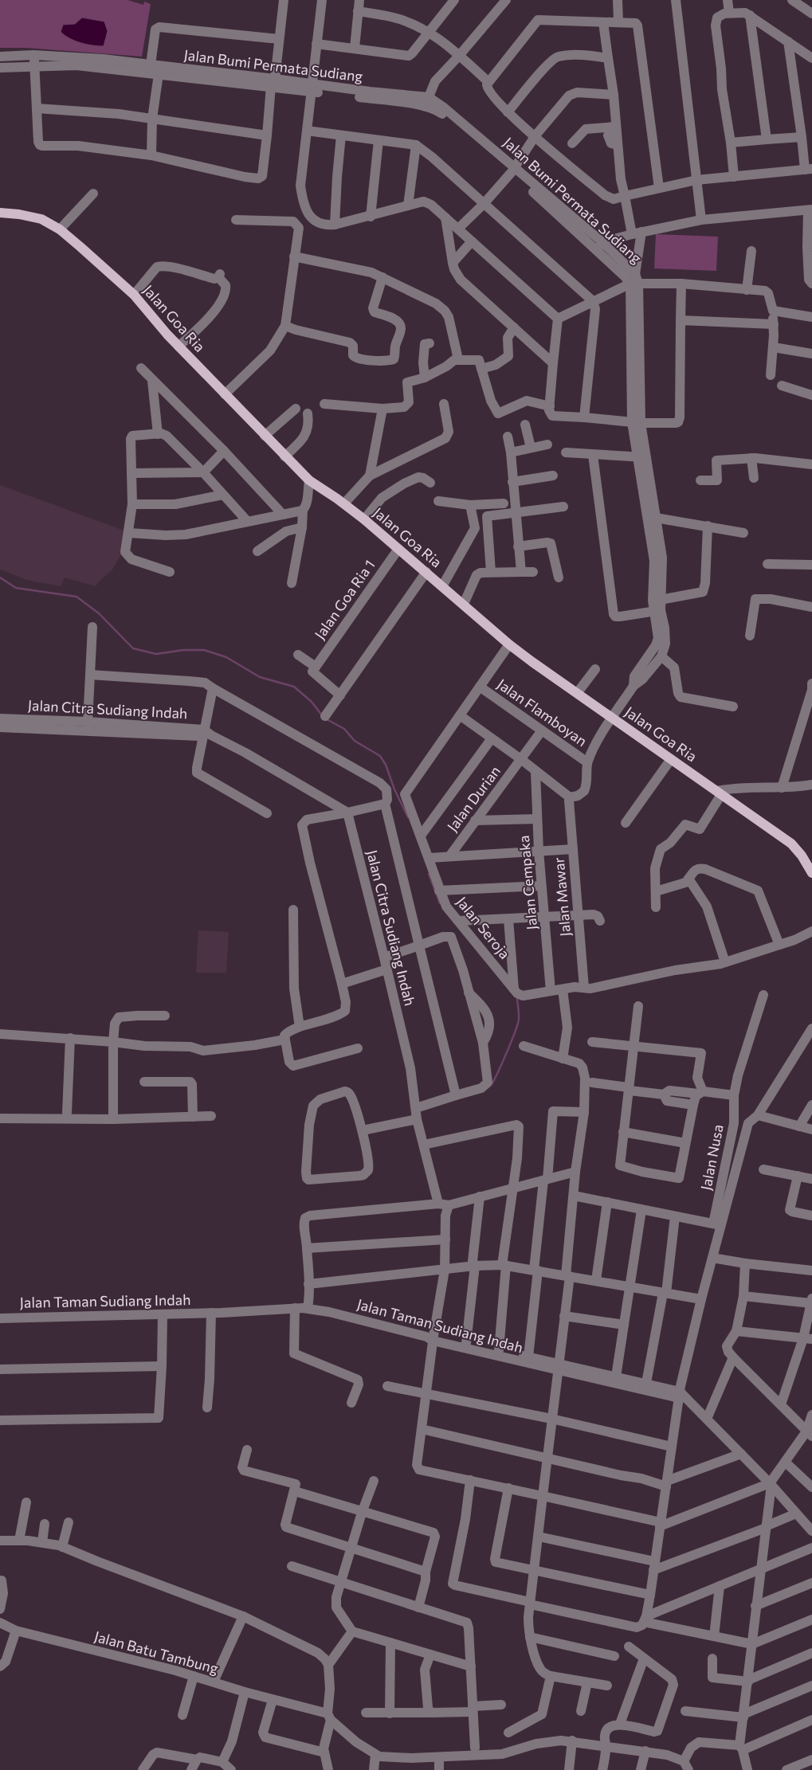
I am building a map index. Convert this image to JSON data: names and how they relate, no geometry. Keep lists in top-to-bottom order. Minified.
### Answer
{"streets":{"main road":["Jalan Goa Ria"],"street":["Jalan Bumi Permata Sudiang","Jalan Goa Ria 1","Jalan Citra Sudiang Indah","Jalan Flamboyan","Jalan Durian","Jalan Cempaka","Jalan Mawar","Jalan Seroja","Jalan Nusa","Jalan Taman Sudiang Indah","Jalan Batu Tambung"]},"crossings":[["Jalan Goa Ria","Jalan Goa Ria 1"],["Jalan Goa Ria","Jalan Seroja"],["Jalan Citra Sudiang Indah","Jalan Taman Sudiang Indah"],["Jalan Flamboyan","Jalan Durian"],["Jalan Flamboyan","Jalan Seroja"]]}
